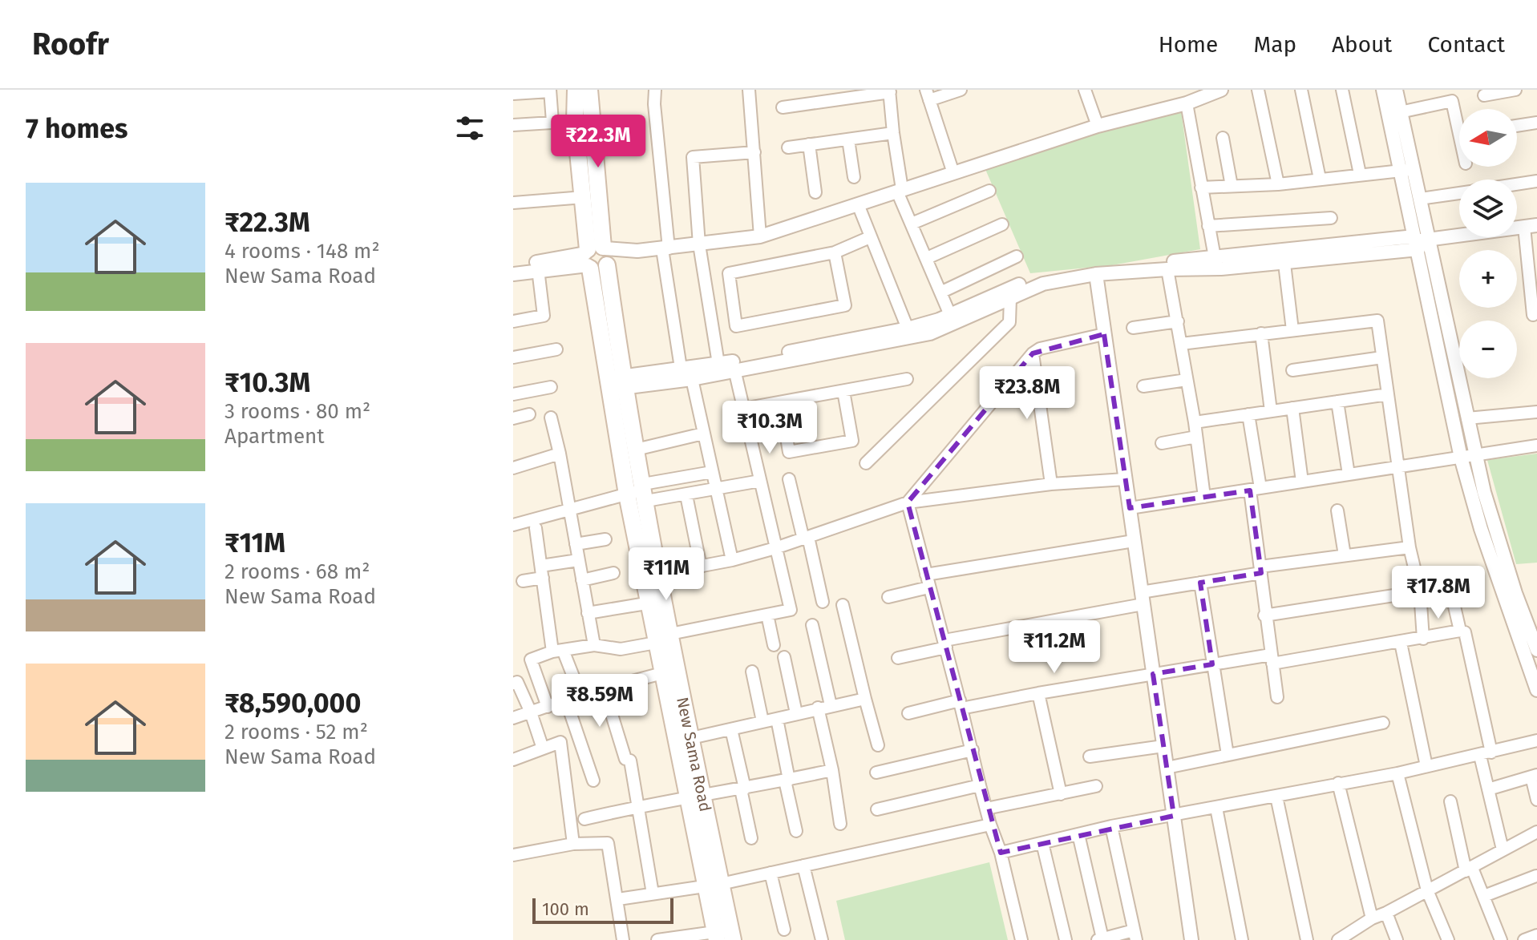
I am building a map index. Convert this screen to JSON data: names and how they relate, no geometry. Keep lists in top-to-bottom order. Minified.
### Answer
{"streets":{"main road":["New Sama Road"]},"scale_bar":"100 m","north":"left","page":{"header":"Roofr","nav":["Home","Map","About","Contact"],"heading":"7 homes","map_buttons":["+","−"],"price":["₹22.3M","₹23.8M","₹10.3M","₹11M","₹17.8M","₹11.2M","₹8.59M"],"list":[{"name":"₹22.3M","note":"4 rooms · 148 m² · New Sama Road"},{"name":"₹10.3M","note":"3 rooms · 80 m² · Apartment"},{"name":"₹11M","note":"2 rooms · 68 m² · New Sama Road"},{"name":"₹8,590,000","note":"2 rooms · 52 m² · New Sama Road"}],"scale":"100 m"}}
